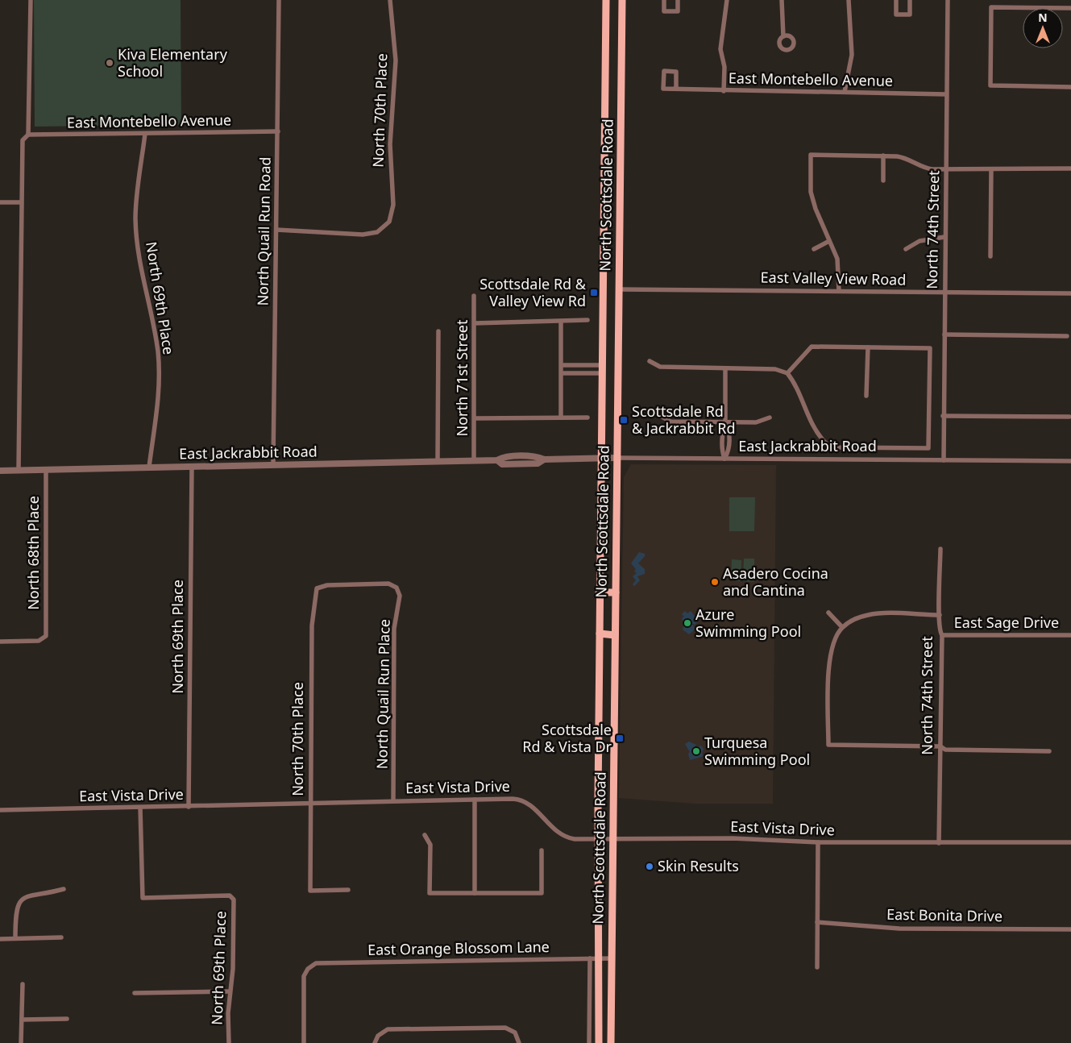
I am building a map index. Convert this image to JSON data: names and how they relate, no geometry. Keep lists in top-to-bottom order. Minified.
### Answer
{"streets":{"main road":["North Scottsdale Road"],"street":["East Montebello Avenue","North 70th Place","North 74th Street","North Quail Run Road","East Valley View Road","North 69th Place","North 71st Street","East Jackrabbit Road","North 68th Place","East Sage Drive","North Quail Run Place","East Vista Drive","East Bonita Drive","East Orange Blossom Lane"]},"crossings":[["East Montebello Avenue","North 74th Street"],["East Montebello Avenue","North Quail Run Road"],["East Montebello Avenue","North 69th Place"],["North 70th Place","North Quail Run Road"],["North 70th Place","North Quail Run Place"],["North 70th Place","East Vista Drive"],["North Scottsdale Road","East Valley View Road"],["North Scottsdale Road","East Jackrabbit Road"],["North Scottsdale Road","East Vista Drive"],["North Scottsdale Road","East Orange Blossom Lane"],["North 74th Street","East Valley View Road"],["North 74th Street","East Jackrabbit Road"],["North 74th Street","East Sage Drive"],["North 74th Street","East Vista Drive"],["North Quail Run Road","East Jackrabbit Road"],["North 69th Place","East Jackrabbit Road"],["North 69th Place","East Vista Drive"],["North 71st Street","East Jackrabbit Road"],["East Jackrabbit Road","North 68th Place"],["North Quail Run Place","East Vista Drive"]],"places":{"other":["Kiva Elementary School","Asadero Cocina and Cantina","Azure Swimming Pool","Turquesa Swimming Pool","Skin Results"],"transit":["Scottsdale Rd & Valley View Rd","Scottsdale Rd & Jackrabbit Rd","Scottsdale Rd & Vista Dr"]},"north":"top"}
